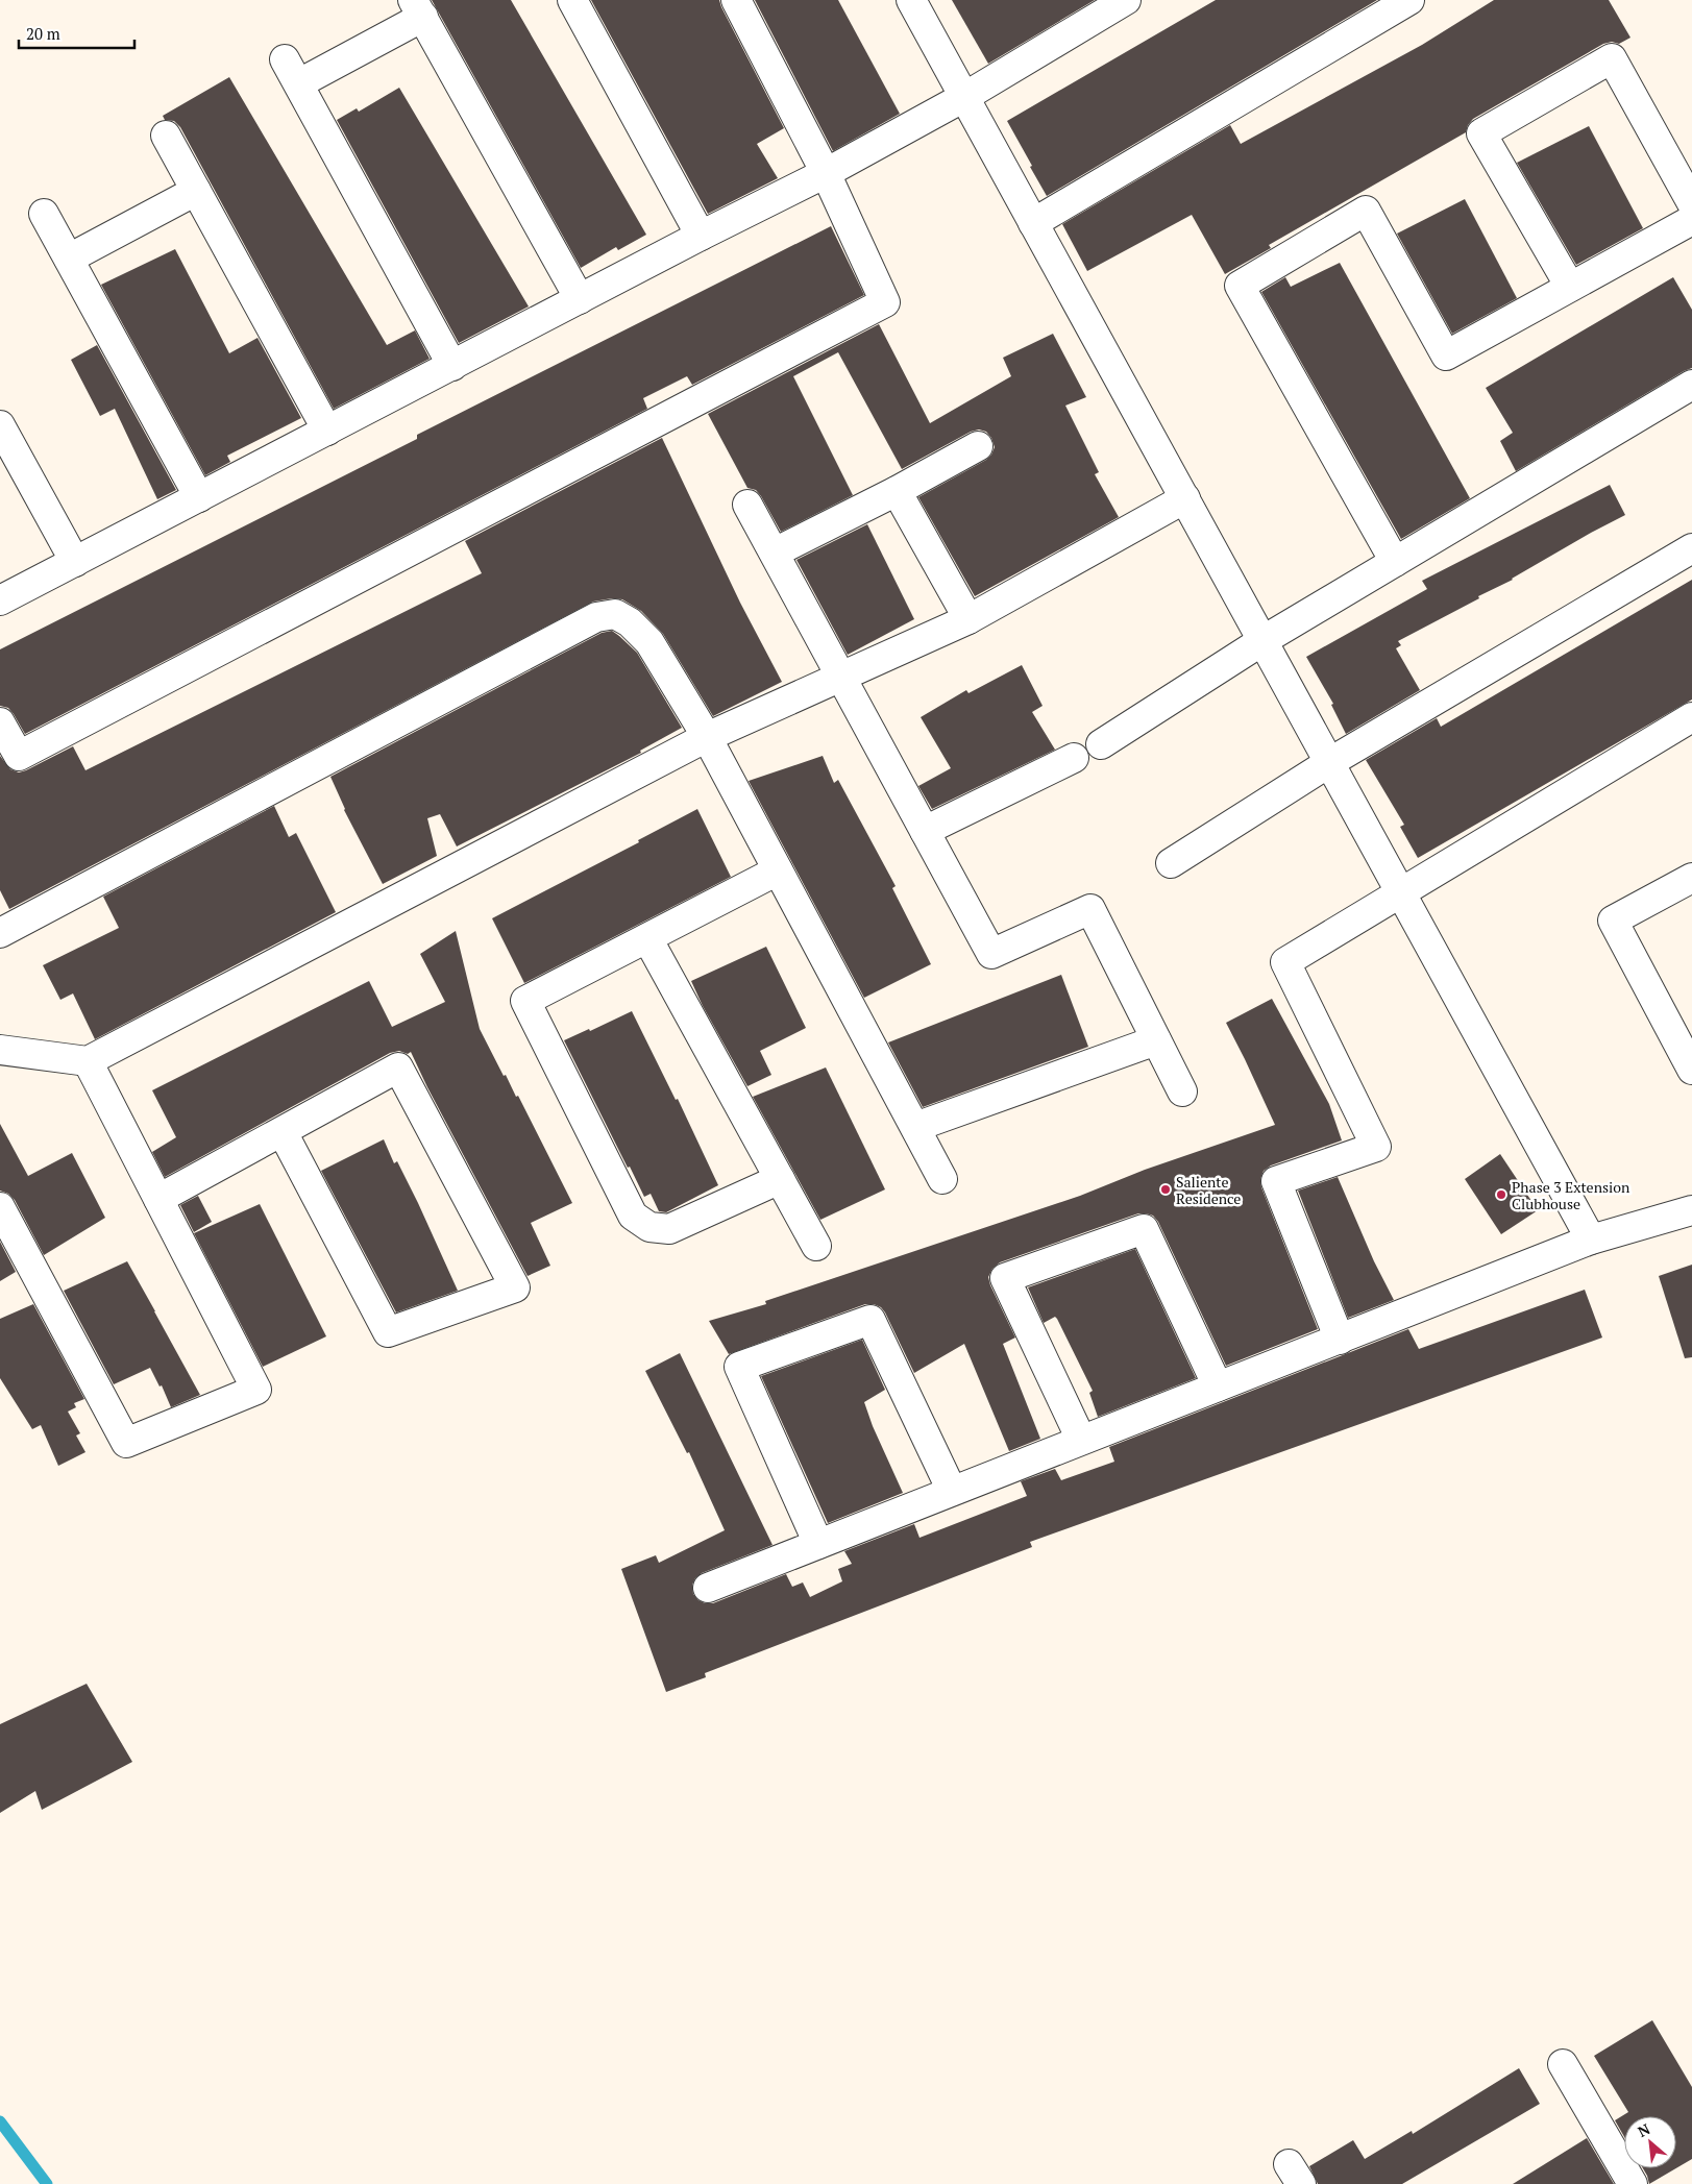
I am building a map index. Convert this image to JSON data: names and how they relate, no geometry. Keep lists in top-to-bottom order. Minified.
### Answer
{"places":["Saliente Residence","Phase 3 Extension Clubhouse"],"scale_bar":"20 m","north":"top left"}
